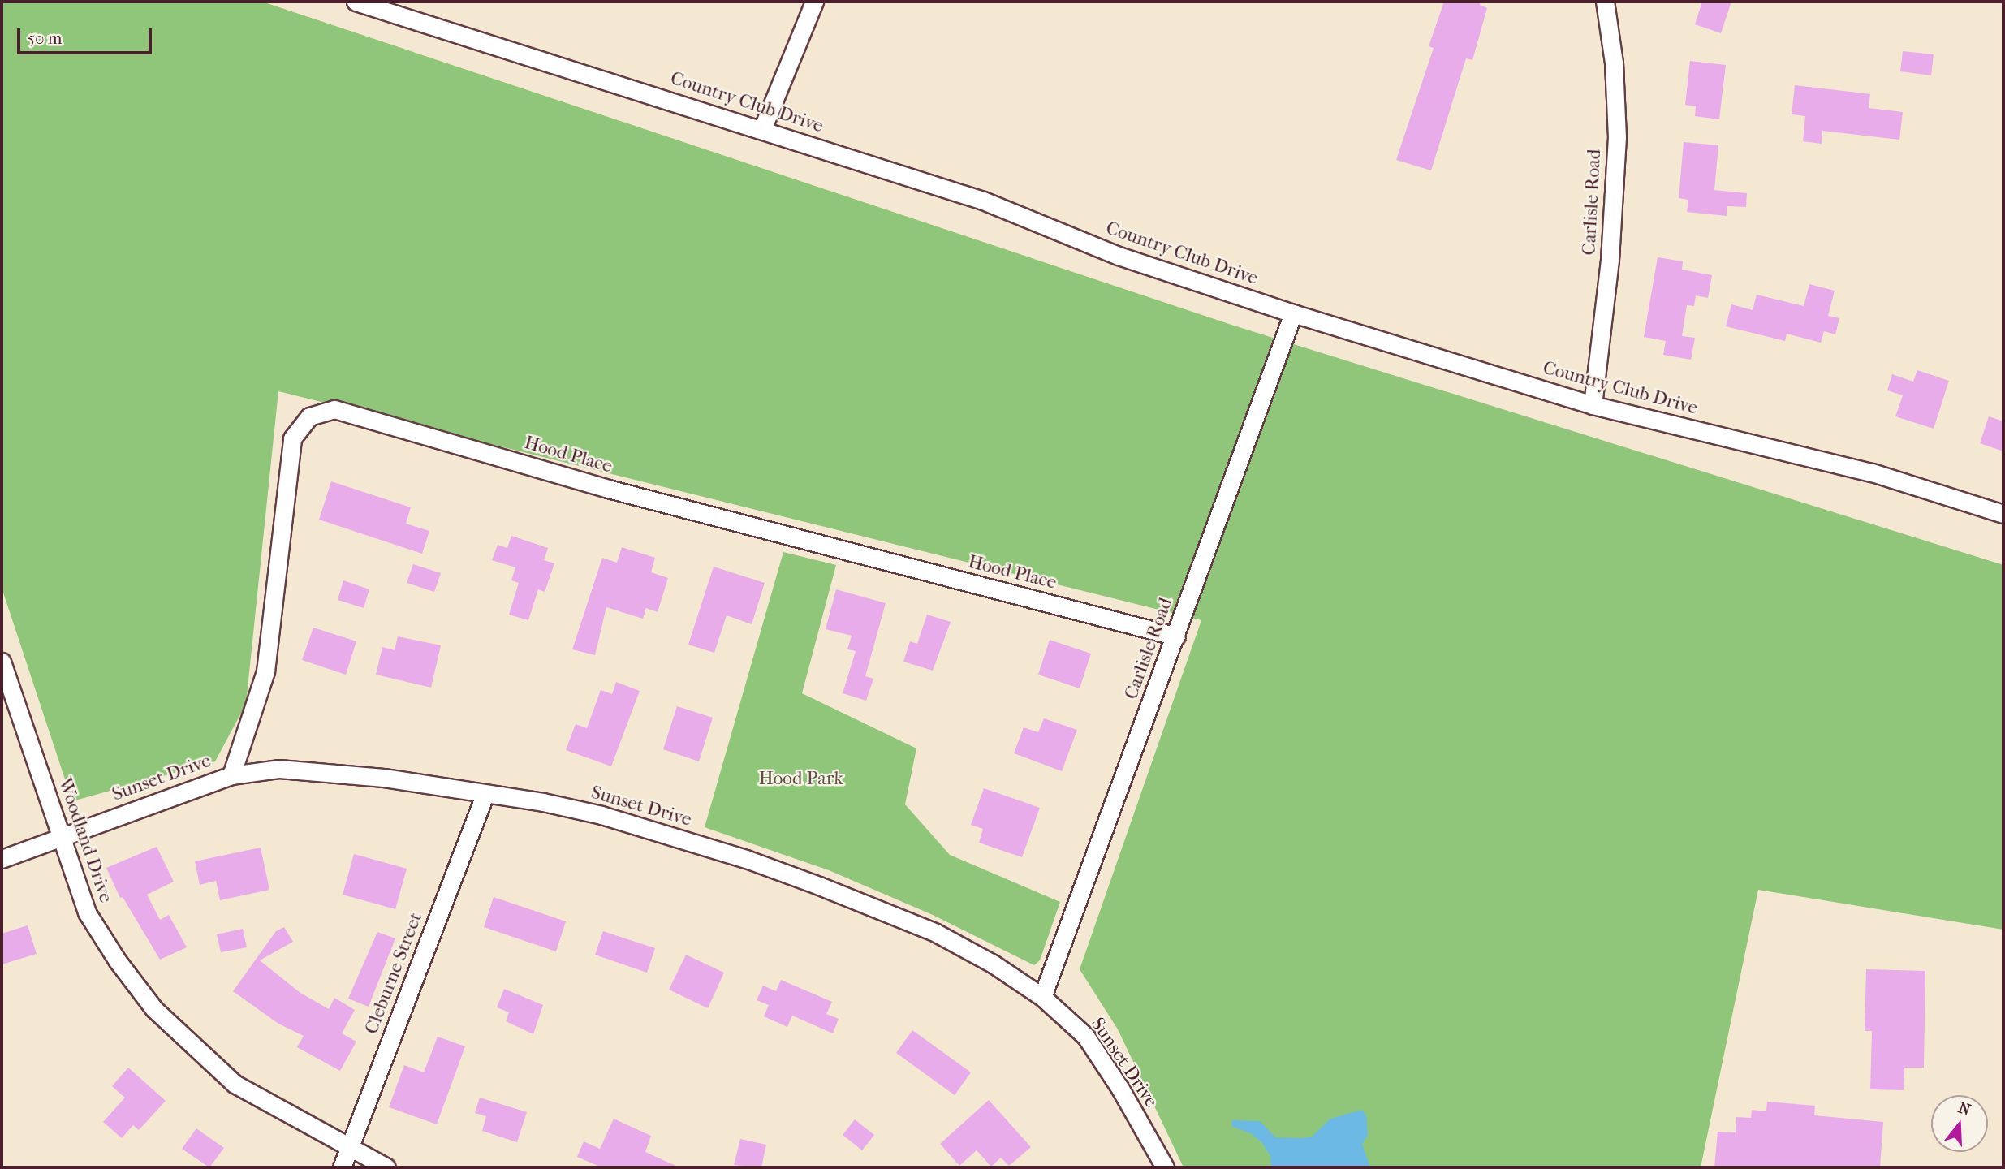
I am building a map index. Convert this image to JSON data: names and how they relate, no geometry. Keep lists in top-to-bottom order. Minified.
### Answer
{"streets":{"street":["Country Club Drive","Carlisle Road","Hood Place","Sunset Drive","Woodland Drive","Cleburne Street"]},"crossings":[["Country Club Drive","Carlisle Road"],["Carlisle Road","Hood Place"],["Carlisle Road","Sunset Drive"],["Hood Place","Sunset Drive"],["Sunset Drive","Woodland Drive"],["Sunset Drive","Cleburne Street"],["Woodland Drive","Cleburne Street"]],"parks":["Hood Park"],"scale_bar":"50 m","north":"top"}
